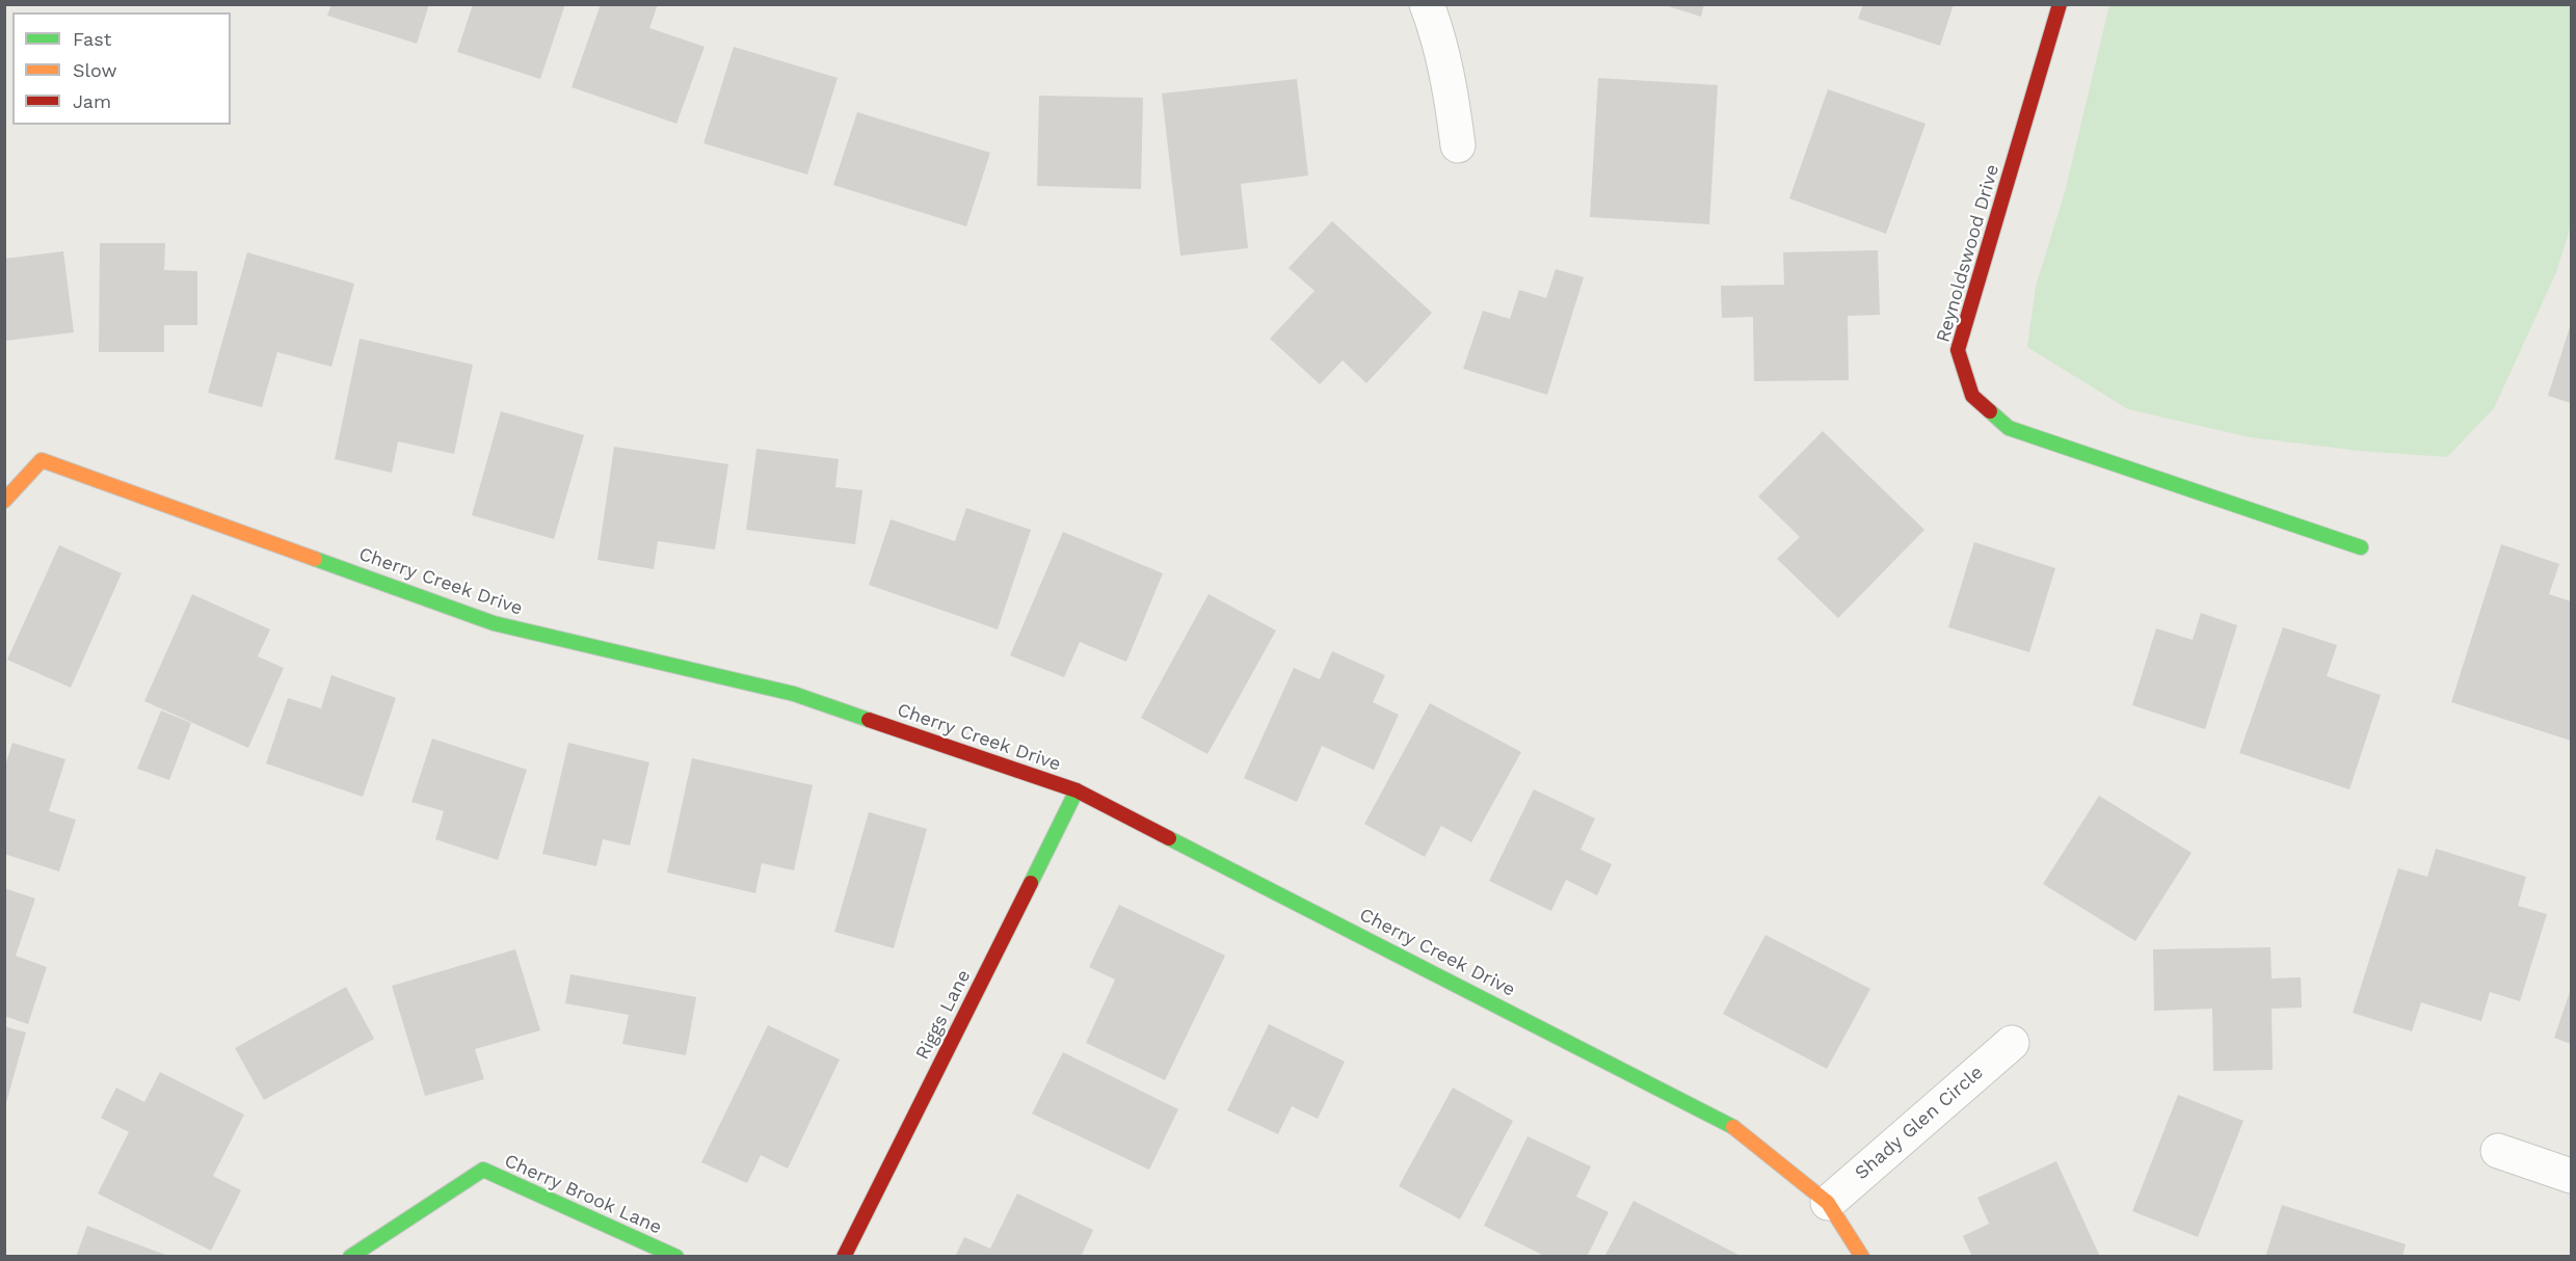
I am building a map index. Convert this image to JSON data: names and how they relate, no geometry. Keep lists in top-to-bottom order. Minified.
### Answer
{"streets":{"street":["Reynoldswood Drive","Cherry Creek Drive","Riggs Lane","Shady Glen Circle","Cherry Brook Lane"]},"crossings":[["Cherry Creek Drive","Riggs Lane"],["Cherry Creek Drive","Shady Glen Circle"]],"legend":["Fast","Slow","Jam"]}
